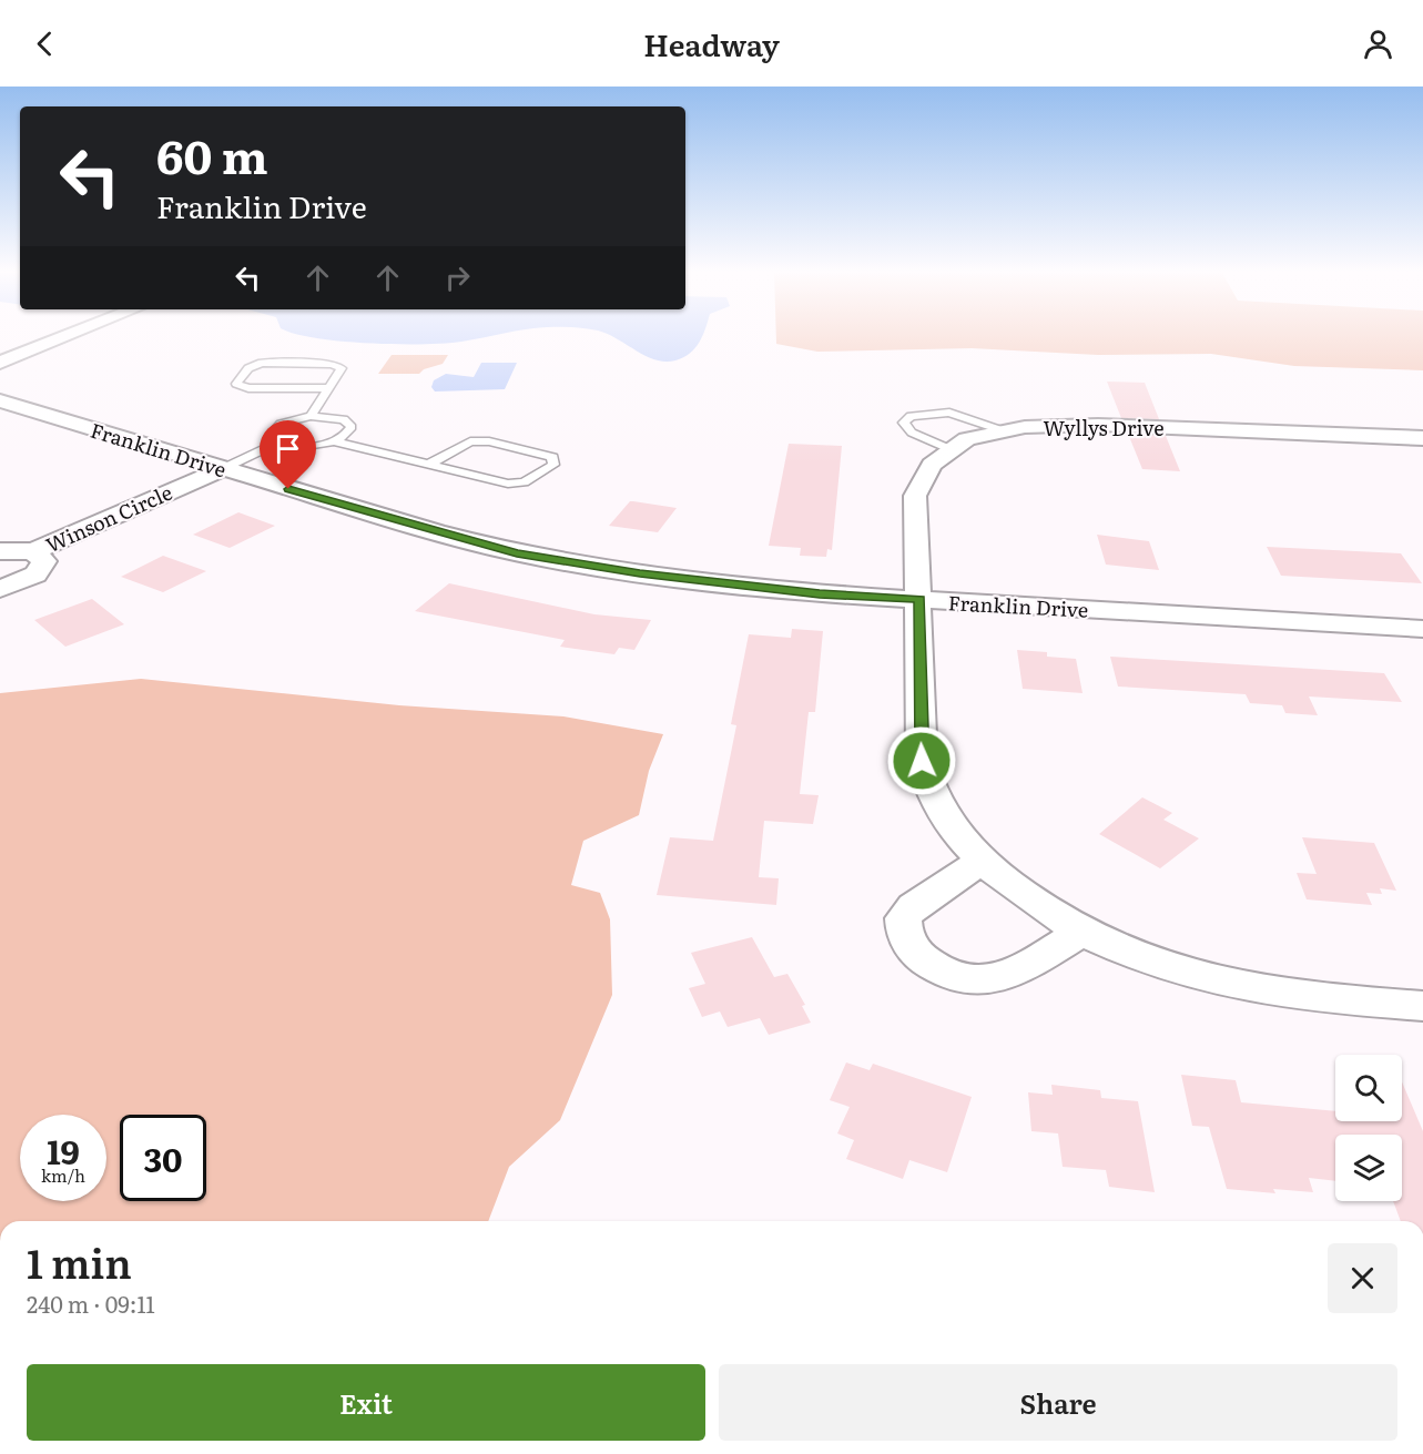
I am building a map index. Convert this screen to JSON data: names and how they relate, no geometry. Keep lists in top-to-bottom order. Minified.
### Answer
{"streets":{"street":["Wyllys Drive","Franklin Drive","Winson Circle"]},"crossings":[["Wyllys Drive","Franklin Drive"],["Franklin Drive","Winson Circle"]],"page":{"header":"Headway","turn":["60 m","Franklin Drive"],"speed":"19 km/h","limit":"30","heading":["1 min","240 m · 09:11"],"buttons":["Exit","Share"]}}
